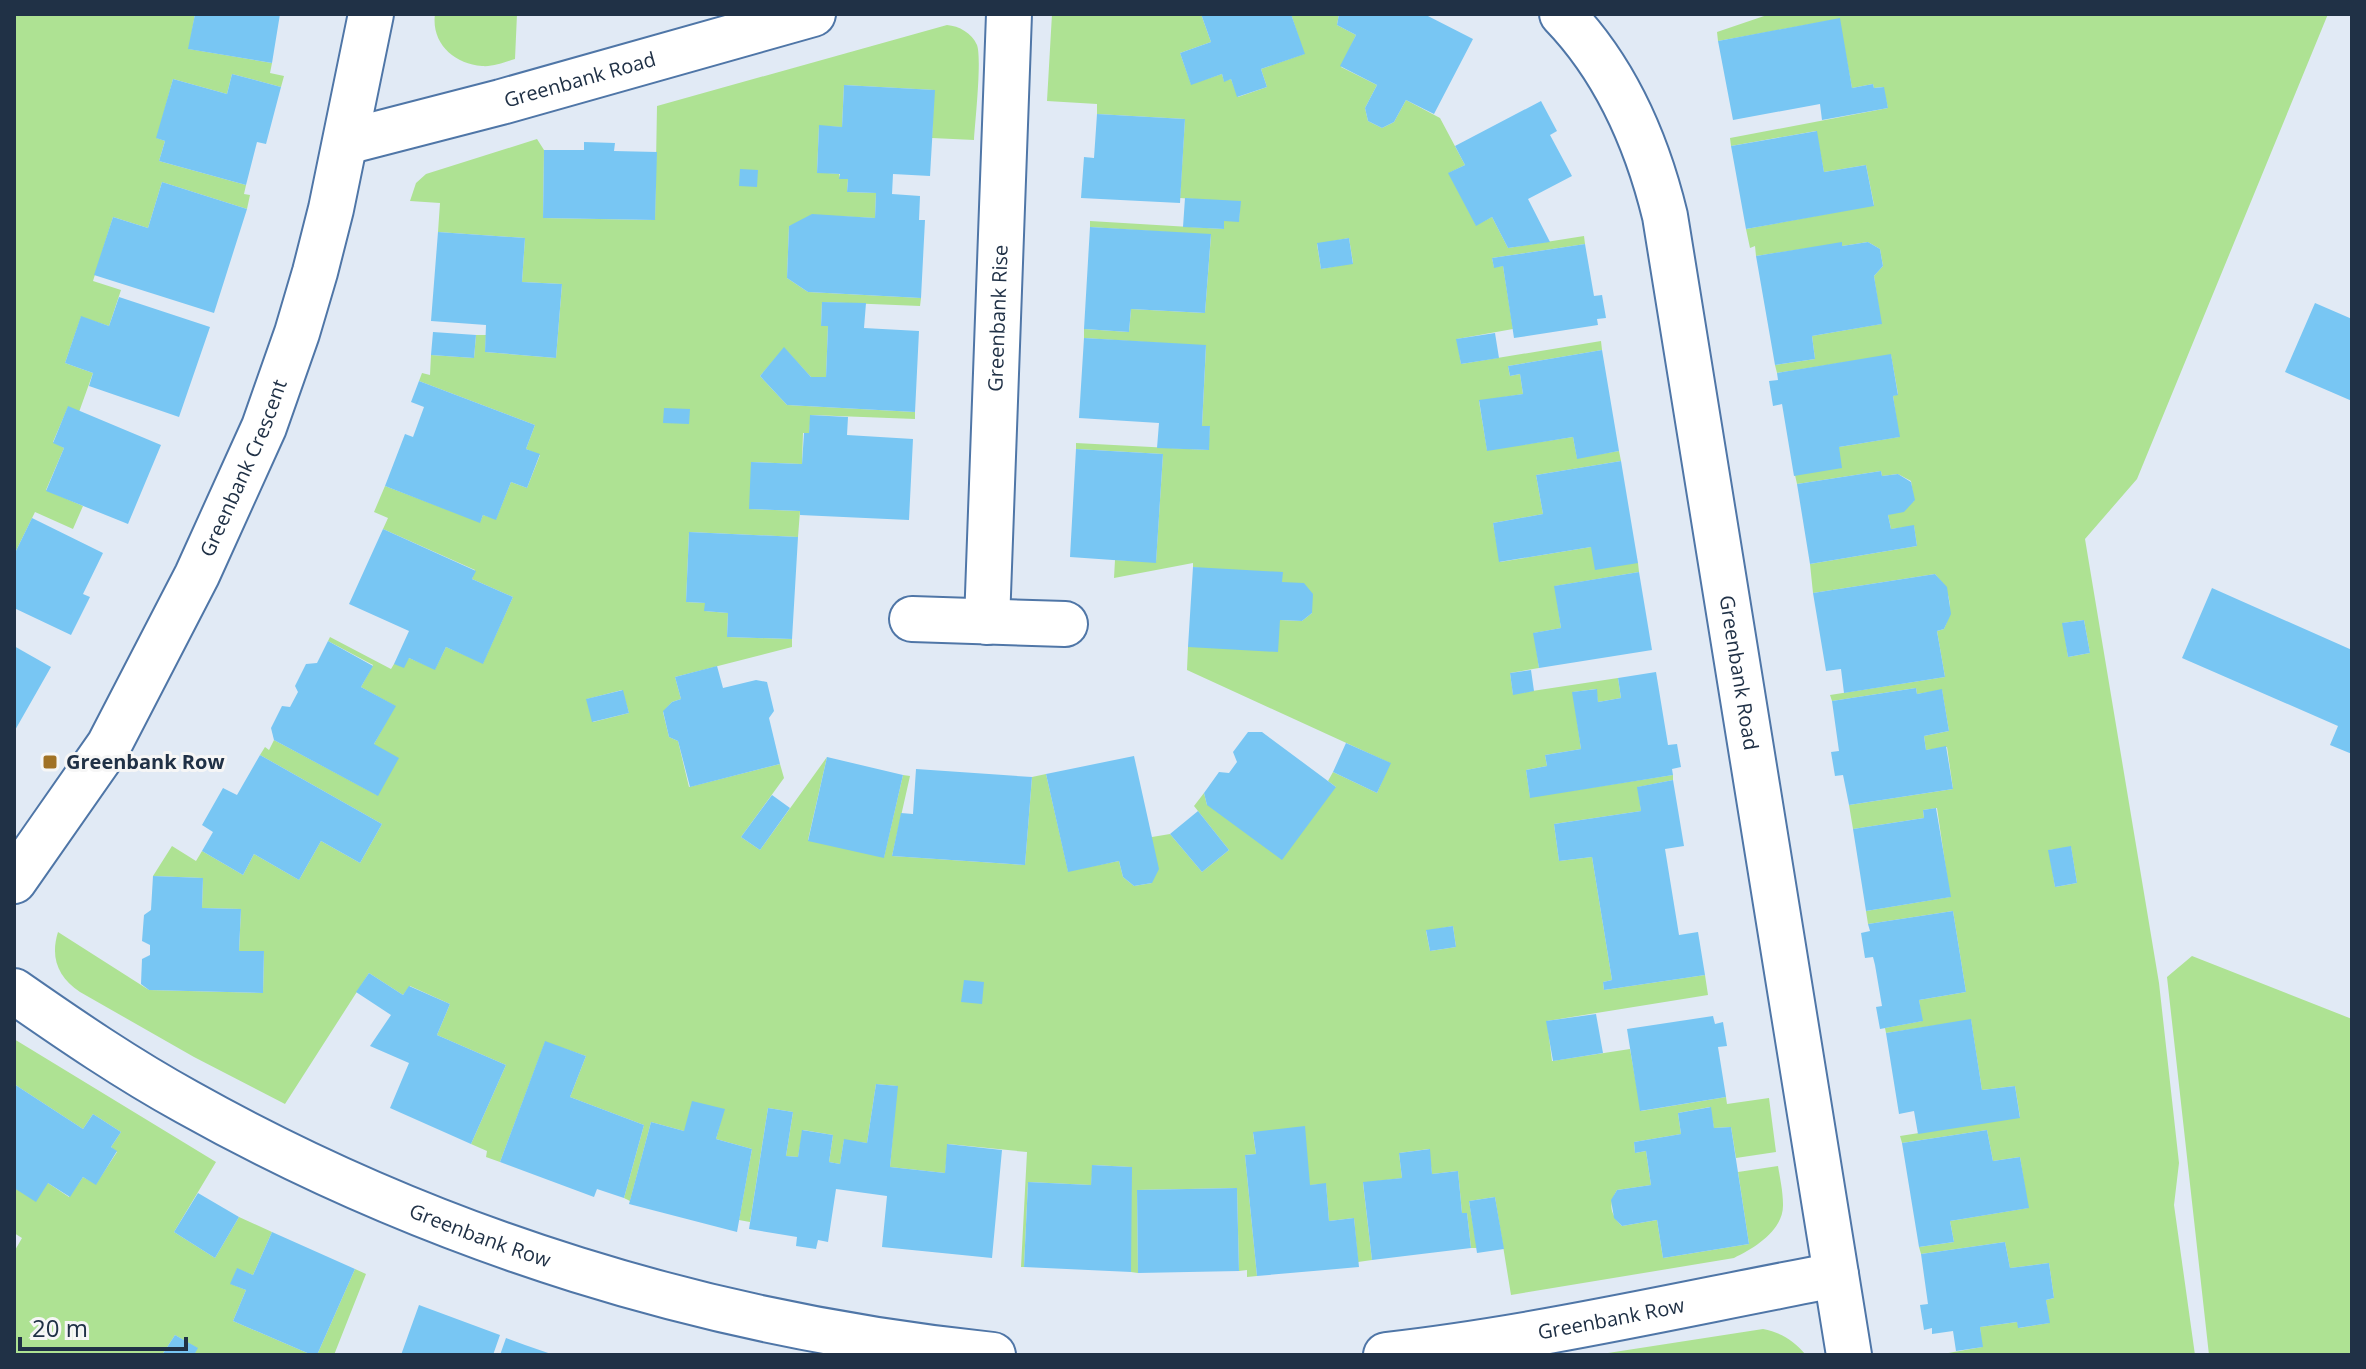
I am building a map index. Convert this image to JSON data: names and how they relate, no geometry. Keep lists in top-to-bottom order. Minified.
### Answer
{"streets":{"street":["Greenbank Road","Greenbank Rise","Greenbank Crescent","Greenbank Row"]},"crossings":[["Greenbank Road","Greenbank Crescent"],["Greenbank Road","Greenbank Row"]],"places":{"transit":["Greenbank Row"]},"scale_bar":"20 m"}
